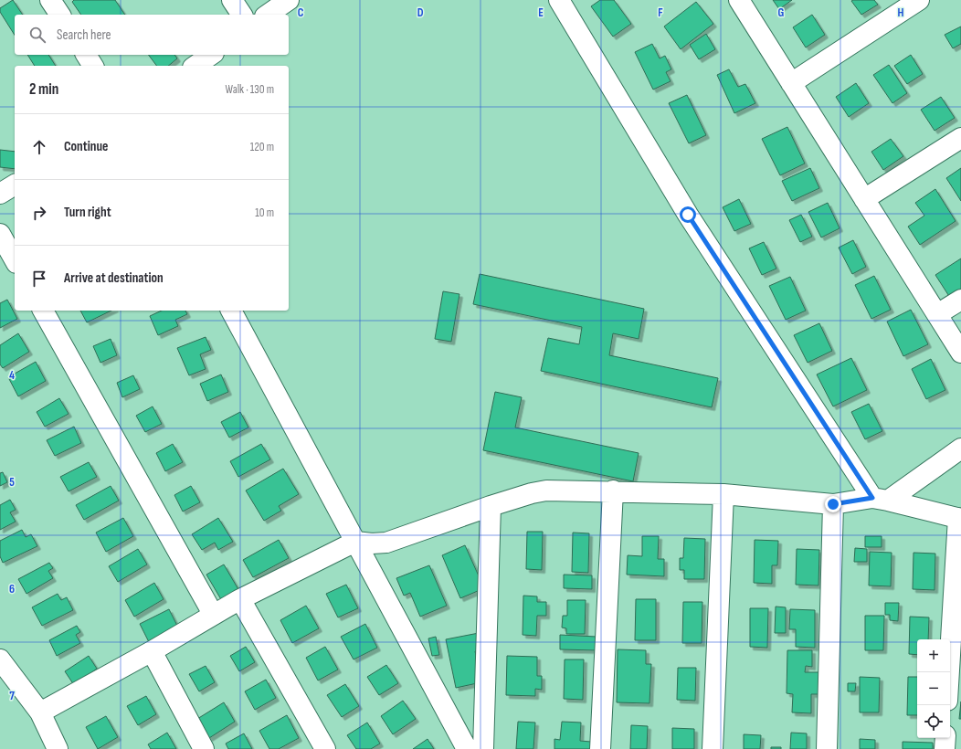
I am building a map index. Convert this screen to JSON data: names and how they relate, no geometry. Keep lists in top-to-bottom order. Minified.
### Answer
{"page":{"search":"Search here","heading":["2 min","Walk · 130 m"],"list":[["Continue","120 m"],["Turn right","10 m"],"Arrive at destination"],"map_buttons":["+","−"]},"grid":{"columns":["C","D","E","F","G","H"],"rows":["4","5","6","7"]}}
